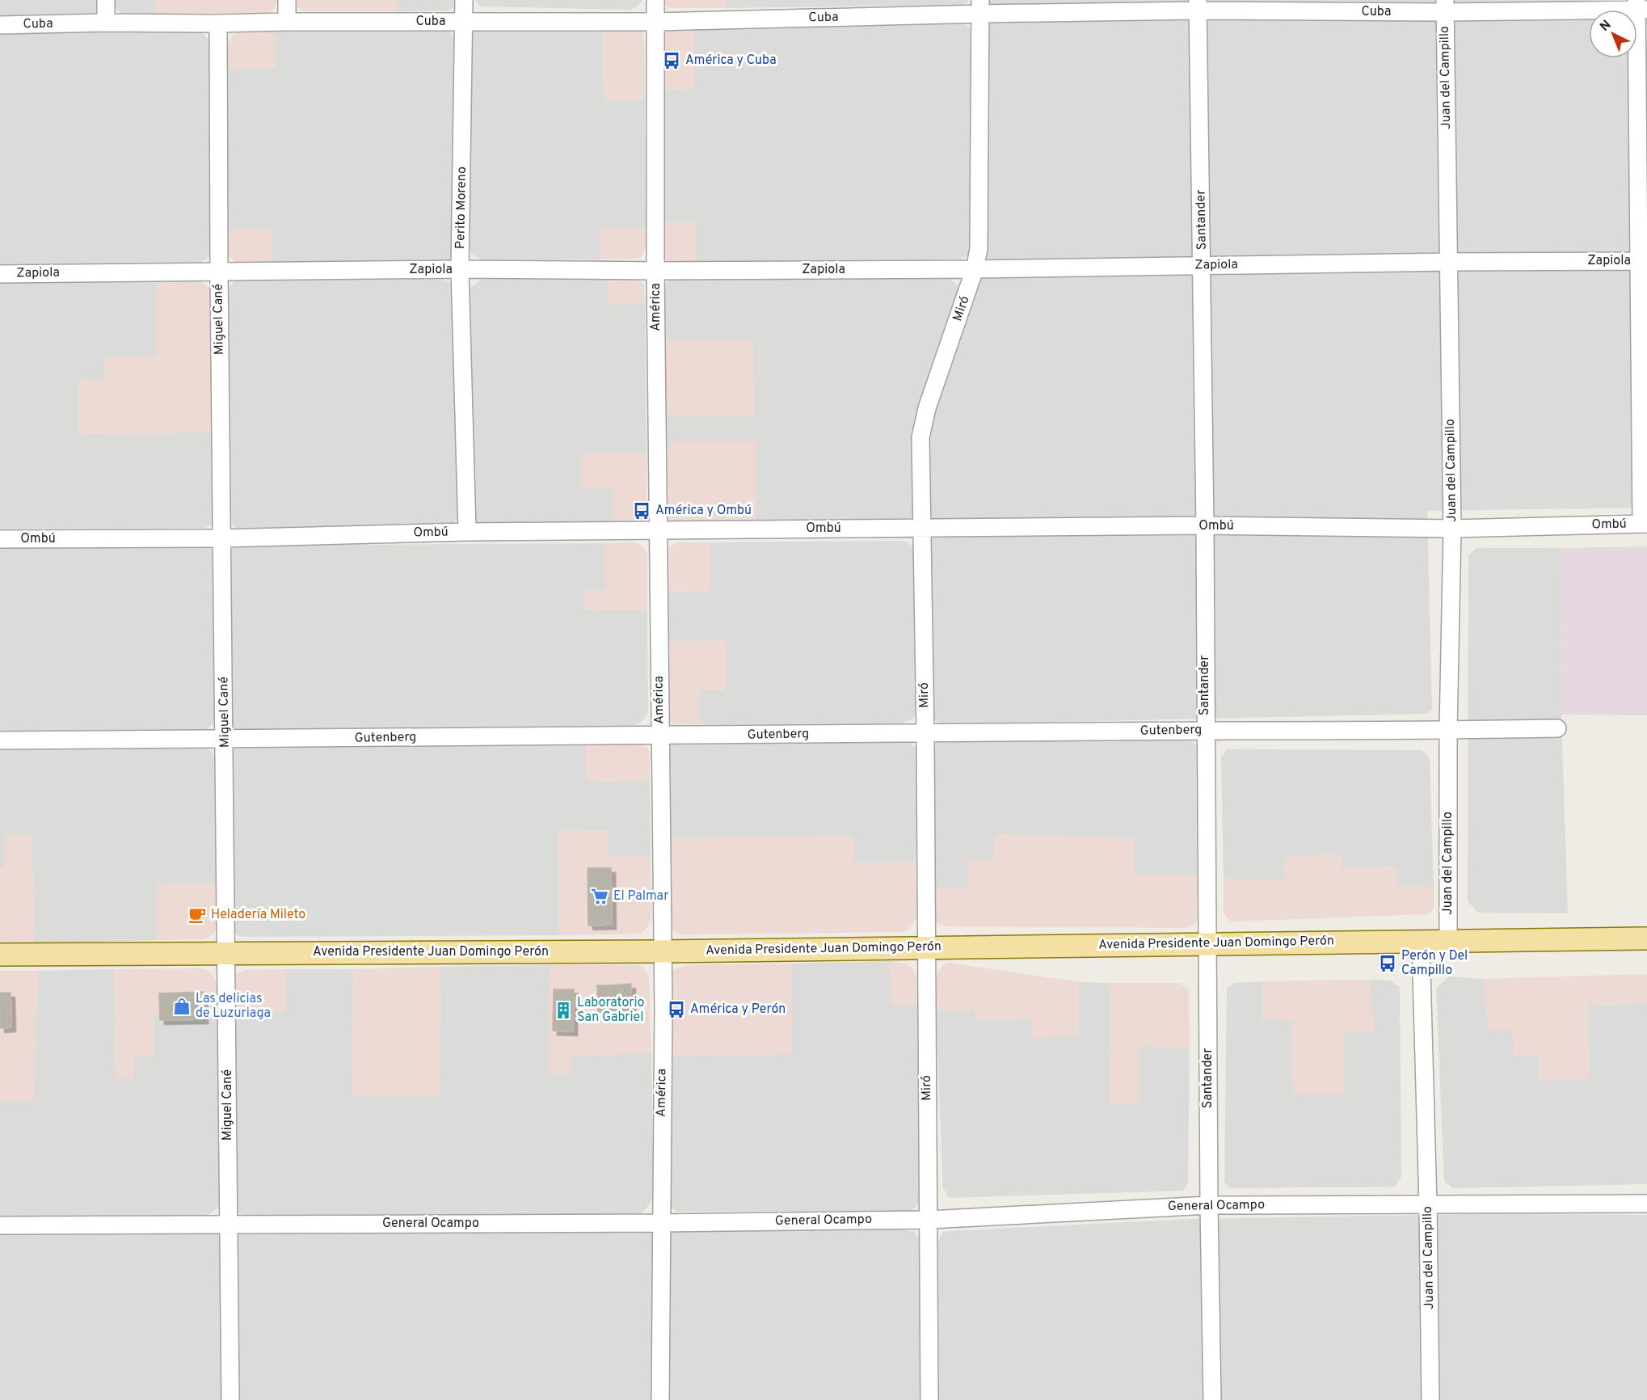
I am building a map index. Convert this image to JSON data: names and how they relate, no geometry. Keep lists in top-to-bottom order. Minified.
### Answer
{"streets":{"main road":["Avenida Presidente Juan Domingo Perón"],"street":["Cuba","Juan del Campillo","Perito Moreno","Santander","Zapiola","América","Miró","Miguel Cané","Ombú","Gutenberg","General Ocampo"]},"crossings":[["Cuba","Juan del Campillo"],["Cuba","Perito Moreno"],["Cuba","Santander"],["Cuba","América"],["Cuba","Miró"],["Cuba","Miguel Cané"],["Juan del Campillo","Zapiola"],["Juan del Campillo","Ombú"],["Juan del Campillo","Gutenberg"],["Juan del Campillo","Avenida Presidente Juan Domingo Perón"],["Juan del Campillo","General Ocampo"],["Perito Moreno","Zapiola"],["Perito Moreno","Ombú"],["Santander","Zapiola"],["Santander","Ombú"],["Santander","Gutenberg"],["Santander","Avenida Presidente Juan Domingo Perón"],["Santander","General Ocampo"],["Zapiola","América"],["Zapiola","Miró"],["Zapiola","Miguel Cané"],["América","Ombú"],["América","Gutenberg"],["América","Avenida Presidente Juan Domingo Perón"],["América","General Ocampo"],["Miró","Ombú"],["Miró","Gutenberg"],["Miró","Avenida Presidente Juan Domingo Perón"],["Miró","General Ocampo"],["Miguel Cané","Ombú"],["Miguel Cané","Gutenberg"],["Miguel Cané","Avenida Presidente Juan Domingo Perón"],["Miguel Cané","General Ocampo"]],"places":{"bus stop":["América y Cuba","América y Ombú","Perón y Del Campillo","América y Perón"],"supermarket":["El Palmar"],"cafe":["Heladería Mileto"],"shop":["Las delicias de Luzuriaga"],"building":["Laboratorio San Gabriel"]},"north":"top left"}
